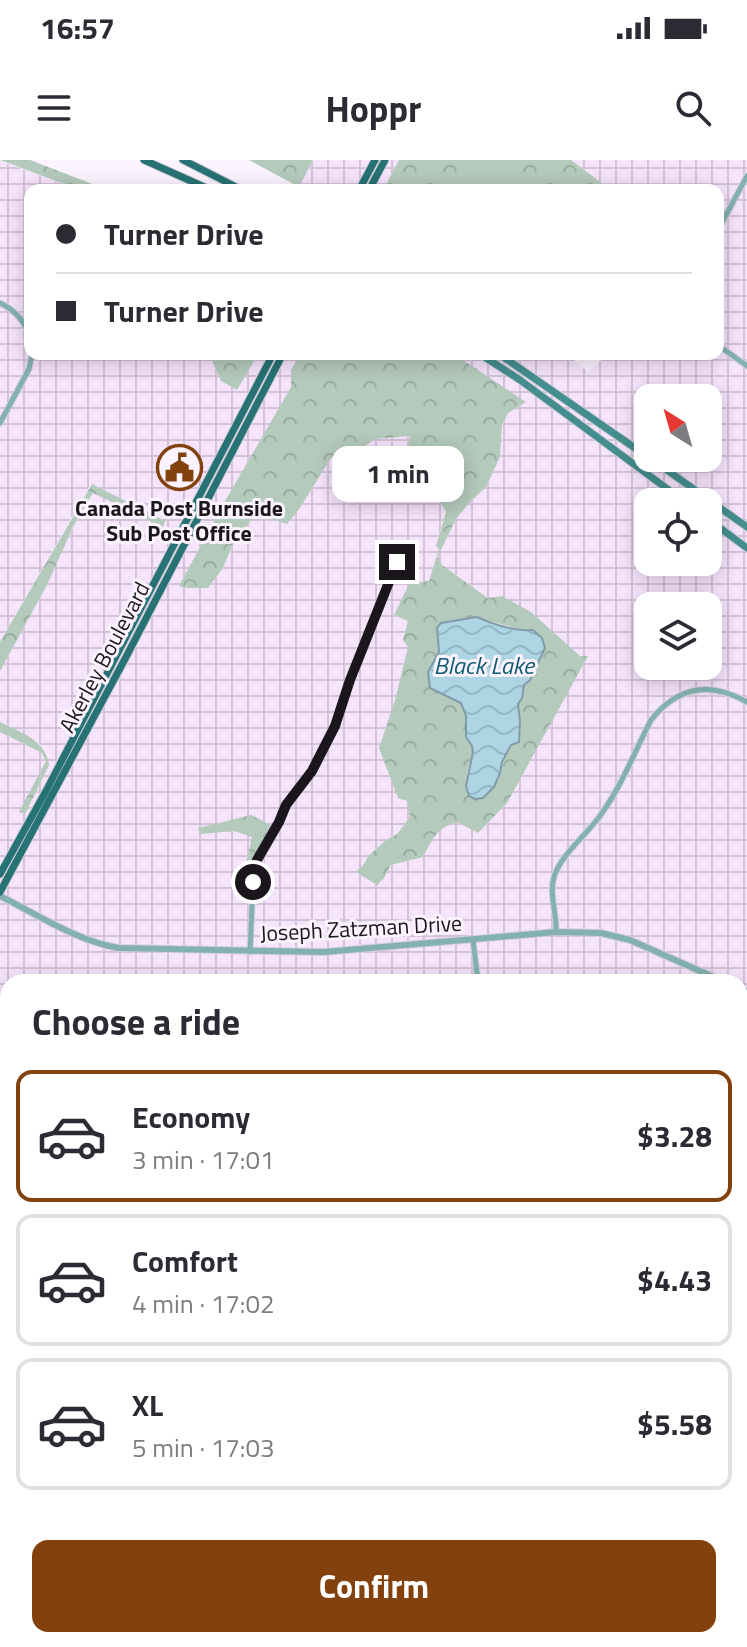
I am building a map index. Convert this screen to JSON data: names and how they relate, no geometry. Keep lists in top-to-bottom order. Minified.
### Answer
{"streets":{"main road":["Akerley Boulevard"],"street":["Joseph Zatzman Drive"]},"crossings":[["Akerley Boulevard","Joseph Zatzman Drive"]],"water":["Black Lake"],"places":{"public building":["Canada Post Burnside Sub Post Office"]},"north":"top left","page":{"status":"16:57","header":"Hoppr","banner":["Turner Drive","Turner Drive"],"bubble":"1 min","heading":"Choose a ride","list":[{"name":"Economy","note":"3 min · 17:01","value":"$3.28"},{"name":"Comfort","note":"4 min · 17:02","value":"$4.43"},{"name":"XL","note":"5 min · 17:03","value":"$5.58"}],"buttons":"Confirm"}}
